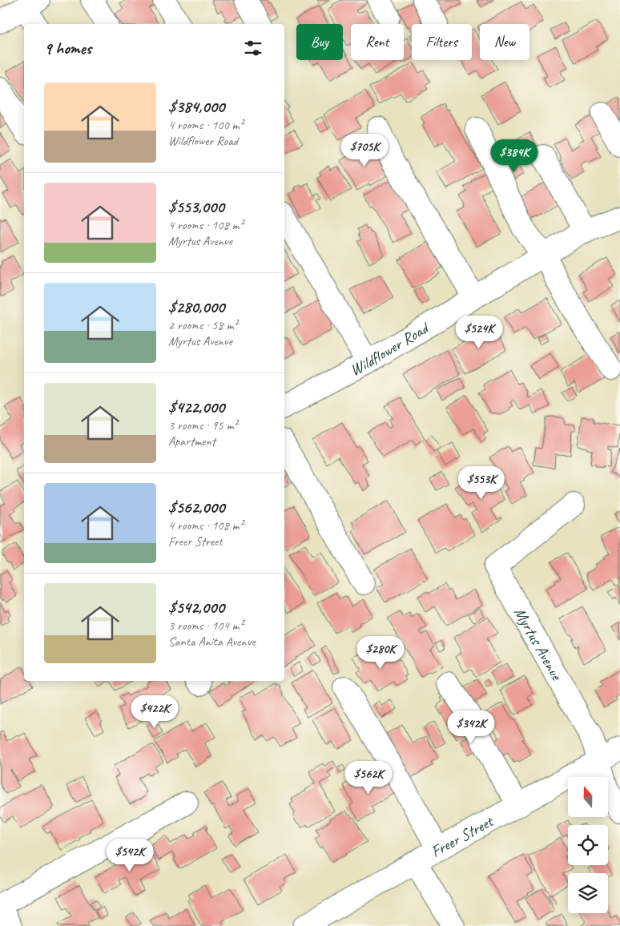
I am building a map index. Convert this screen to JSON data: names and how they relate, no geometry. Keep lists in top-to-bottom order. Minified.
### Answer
{"streets":{"street":["Wildflower Road","Myrtus Avenue","Freer Street"]},"crossings":[["Myrtus Avenue","Freer Street"]],"north":"top","page":{"chip":["Buy","Rent","Filters","New"],"heading":"9 homes","list":[{"name":"$384,000","note":"4 rooms · 100 m² · Wildflower Road"},{"name":"$553,000","note":"4 rooms · 108 m² · Myrtus Avenue"},{"name":"$280,000","note":"2 rooms · 58 m² · Myrtus Avenue"},{"name":"$422,000","note":"3 rooms · 95 m² · Apartment"},{"name":"$562,000","note":"4 rooms · 108 m² · Freer Street"},{"name":"$542,000","note":"3 rooms · 104 m² · Santa Anita Avenue"}],"price":["$705K","$384K","$524K","$553K","$280K","$422K","$342K","$562K","$542K"]}}
